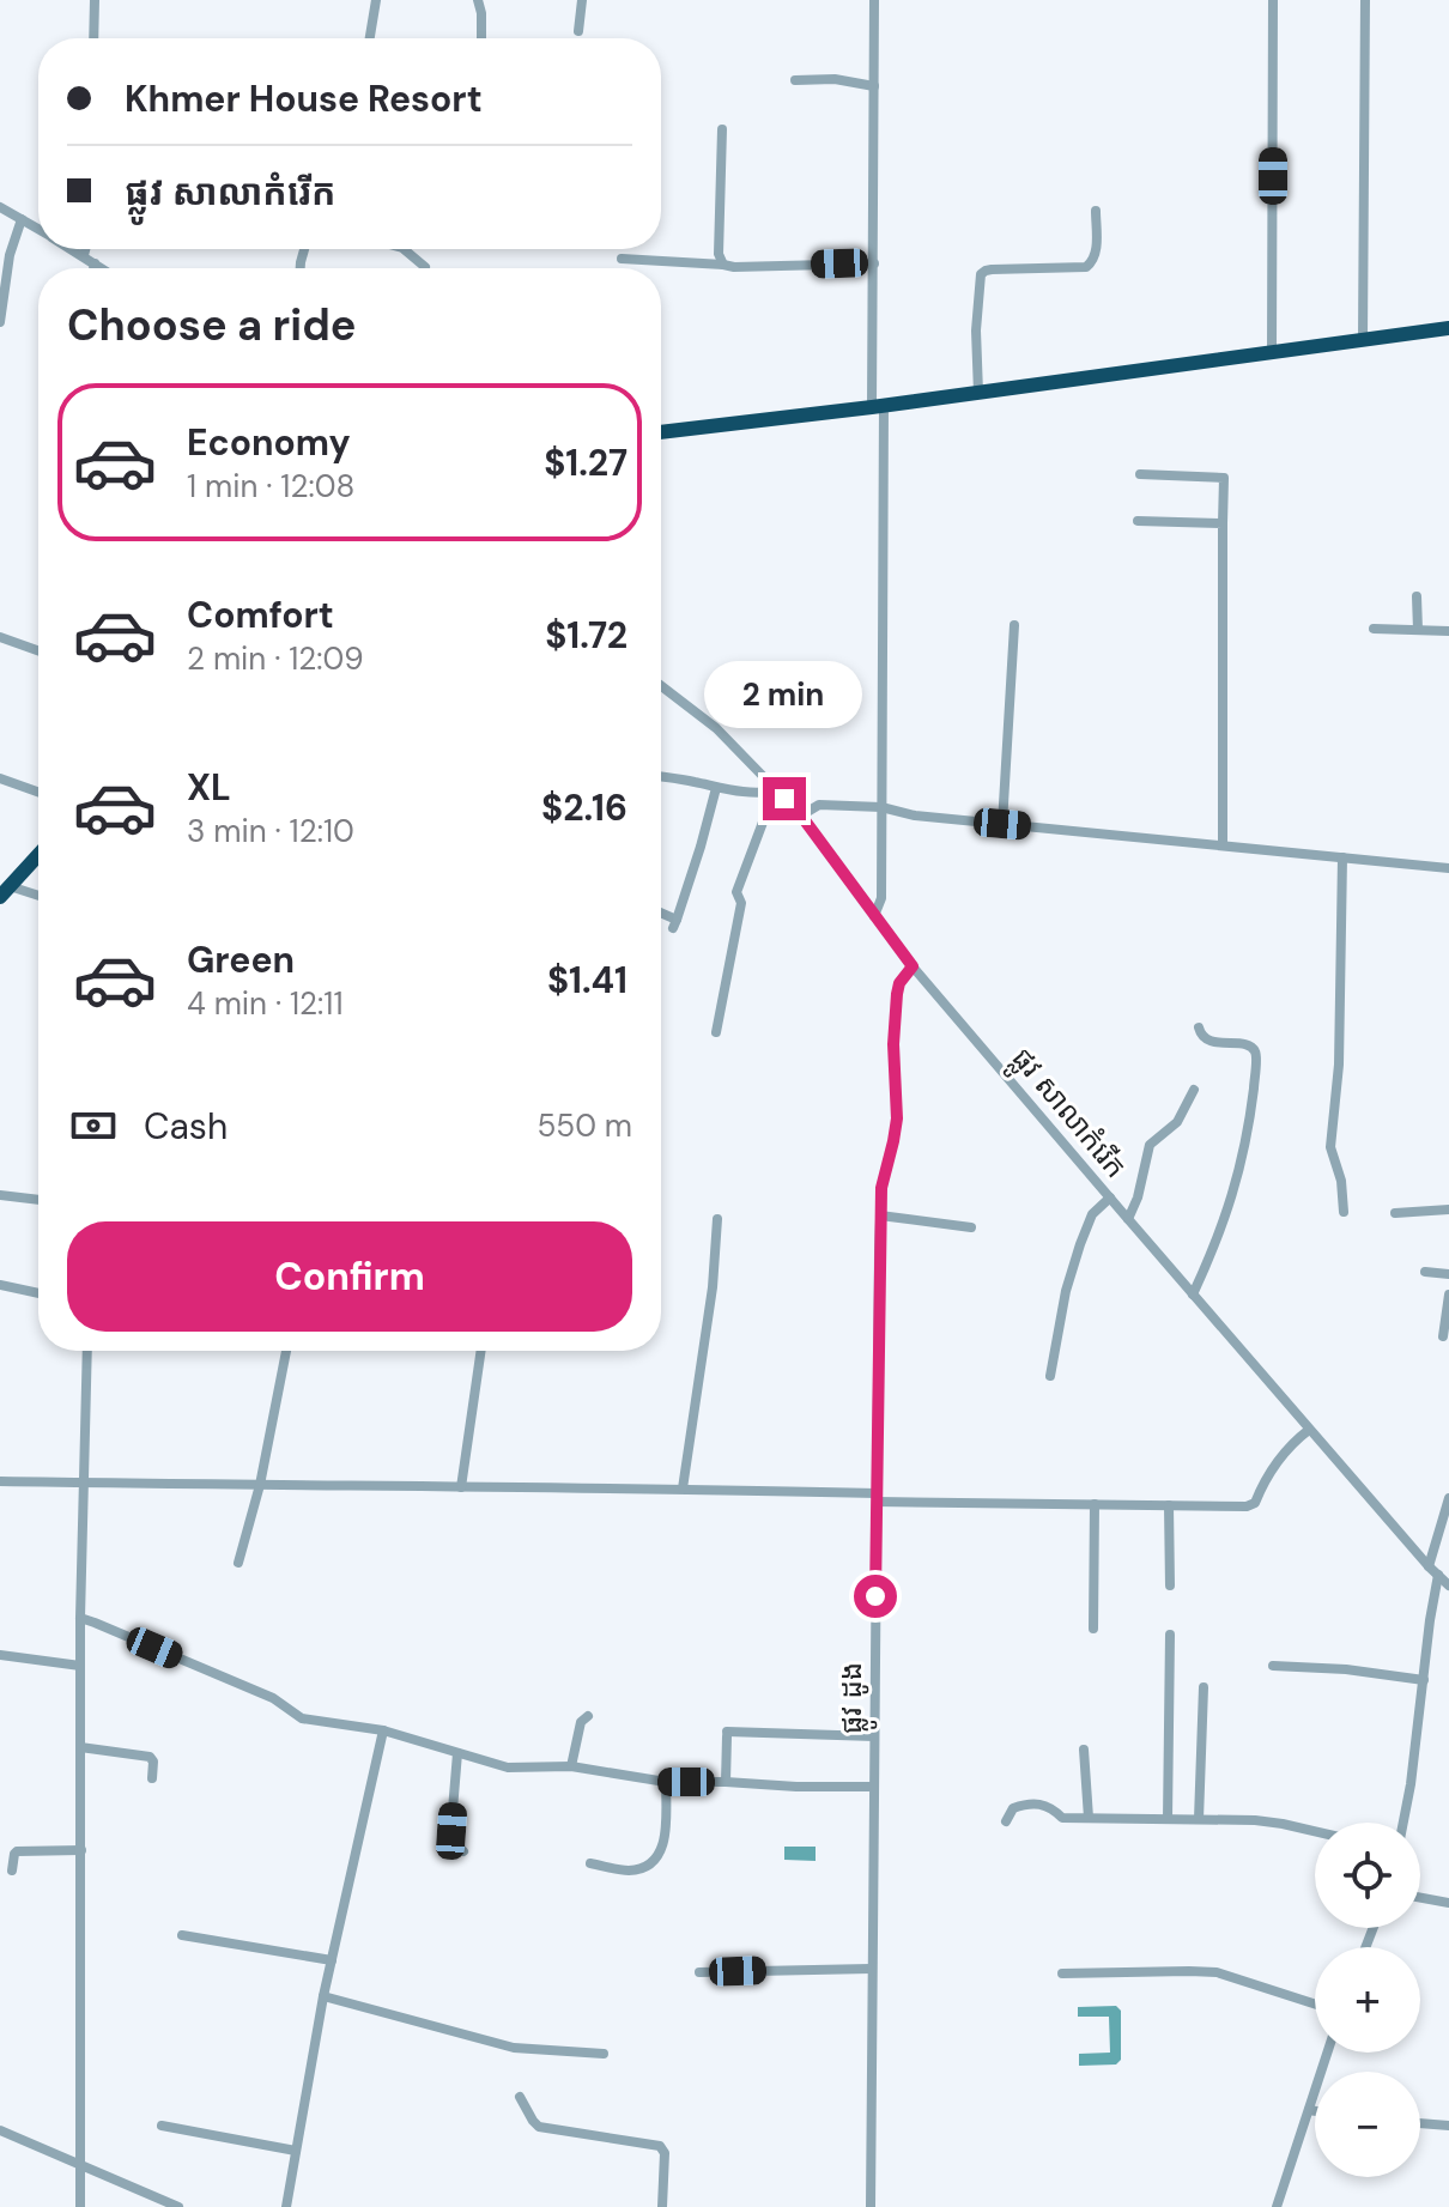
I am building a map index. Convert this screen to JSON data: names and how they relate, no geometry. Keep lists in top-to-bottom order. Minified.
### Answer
{"streets":{"street":["ផ្លូវ សាលាកំរើក","ផ្លូវ ដូង"]},"crossings":[["ផ្លូវ សាលាកំរើក","ផ្លូវ ដូង"]],"page":{"banner":["Khmer House Resort","ផ្លូវ សាលាកំរើក"],"heading":"Choose a ride","list":[{"name":"Economy","note":"1 min · 12:08","value":"$1.27"},{"name":"Comfort","note":"2 min · 12:09","value":"$1.72"},{"name":"XL","note":"3 min · 12:10","value":"$2.16"},{"name":"Green","note":"4 min · 12:11","value":"$1.41"}],"bubble":"2 min","pay":["Cash","550 m"],"buttons":"Confirm","map_buttons":["+","−"]}}
